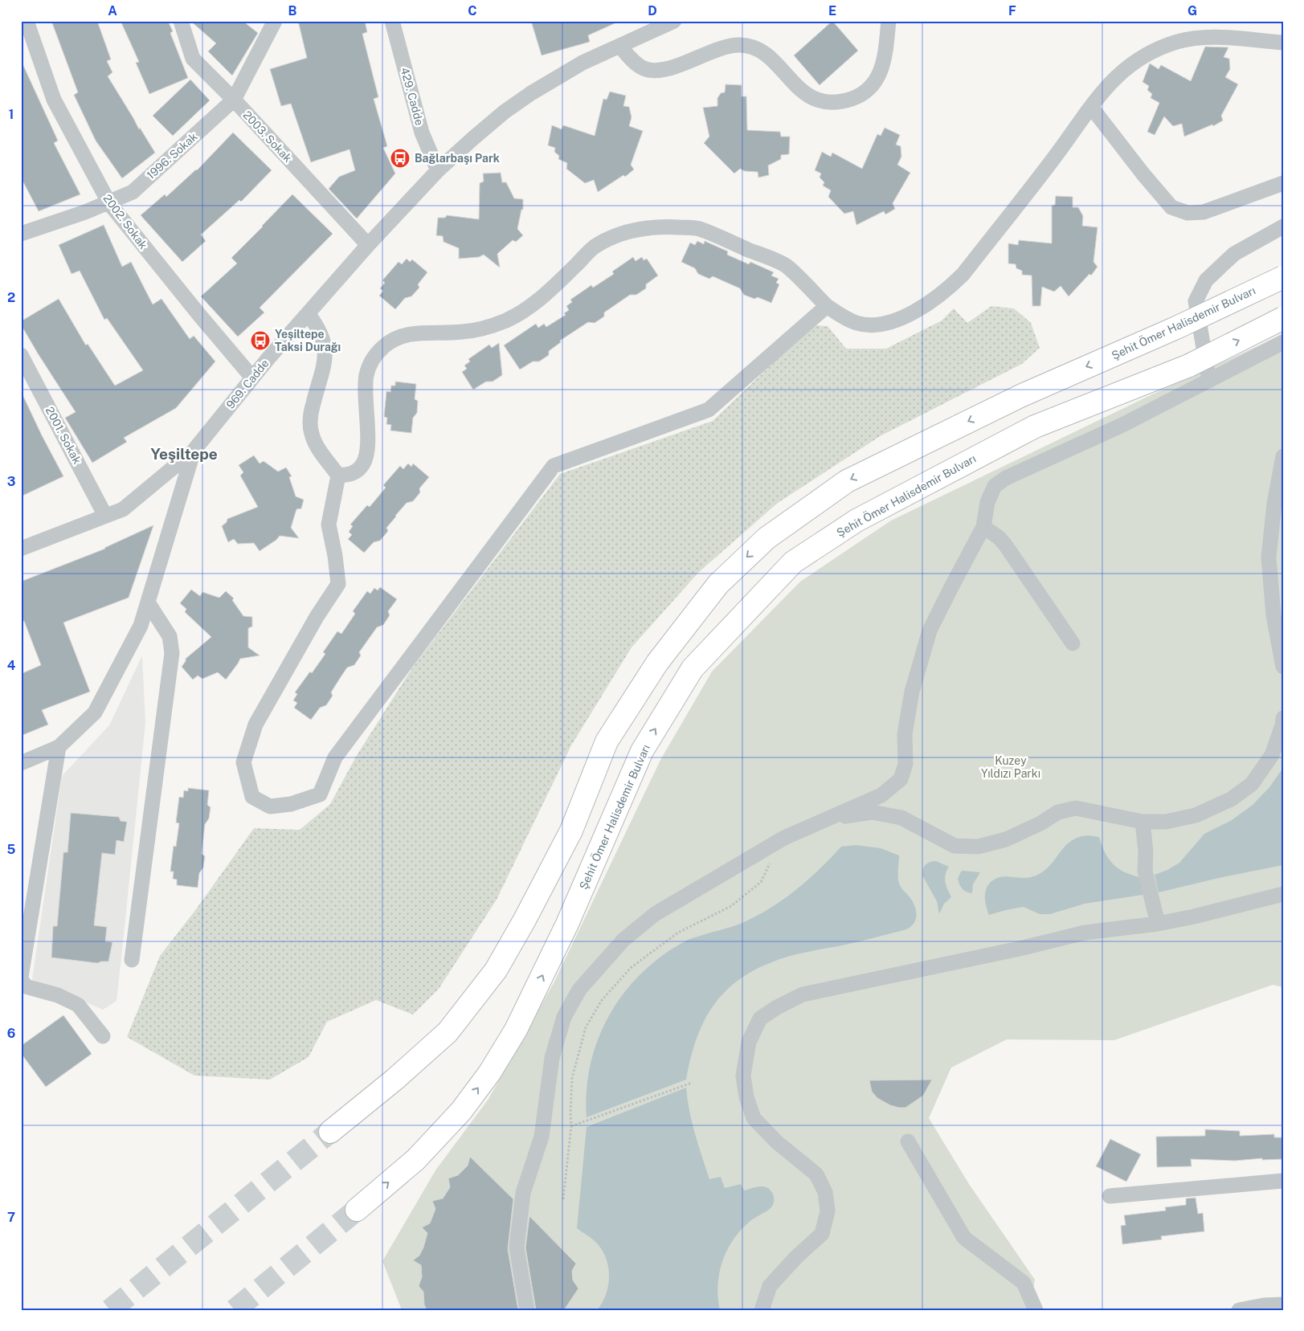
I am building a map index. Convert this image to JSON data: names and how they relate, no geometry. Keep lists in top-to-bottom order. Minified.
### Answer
{"streets":{"highway":["Şehit Ömer Halisdemir Bulvarı"],"street":["429. Cadde","2003. Sokak","1996. Sokak","2002. Sokak","969. Cadde","2001. Sokak"]},"crossings":[["429. Cadde","969. Cadde"],["2003. Sokak","1996. Sokak"],["2003. Sokak","969. Cadde"],["1996. Sokak","2002. Sokak"],["2002. Sokak","969. Cadde"],["969. Cadde","2001. Sokak"]],"districts":["Yeşiltepe"],"parks":["Kuzey Yıldızı Parkı"],"places":{"bus stop":["Bağlarbaşı Park","Yeşiltepe Taksi Durağı"]},"grid":{"columns":["A","B","C","D","E","F","G"],"rows":["1","2","3","4","5","6","7"]}}
